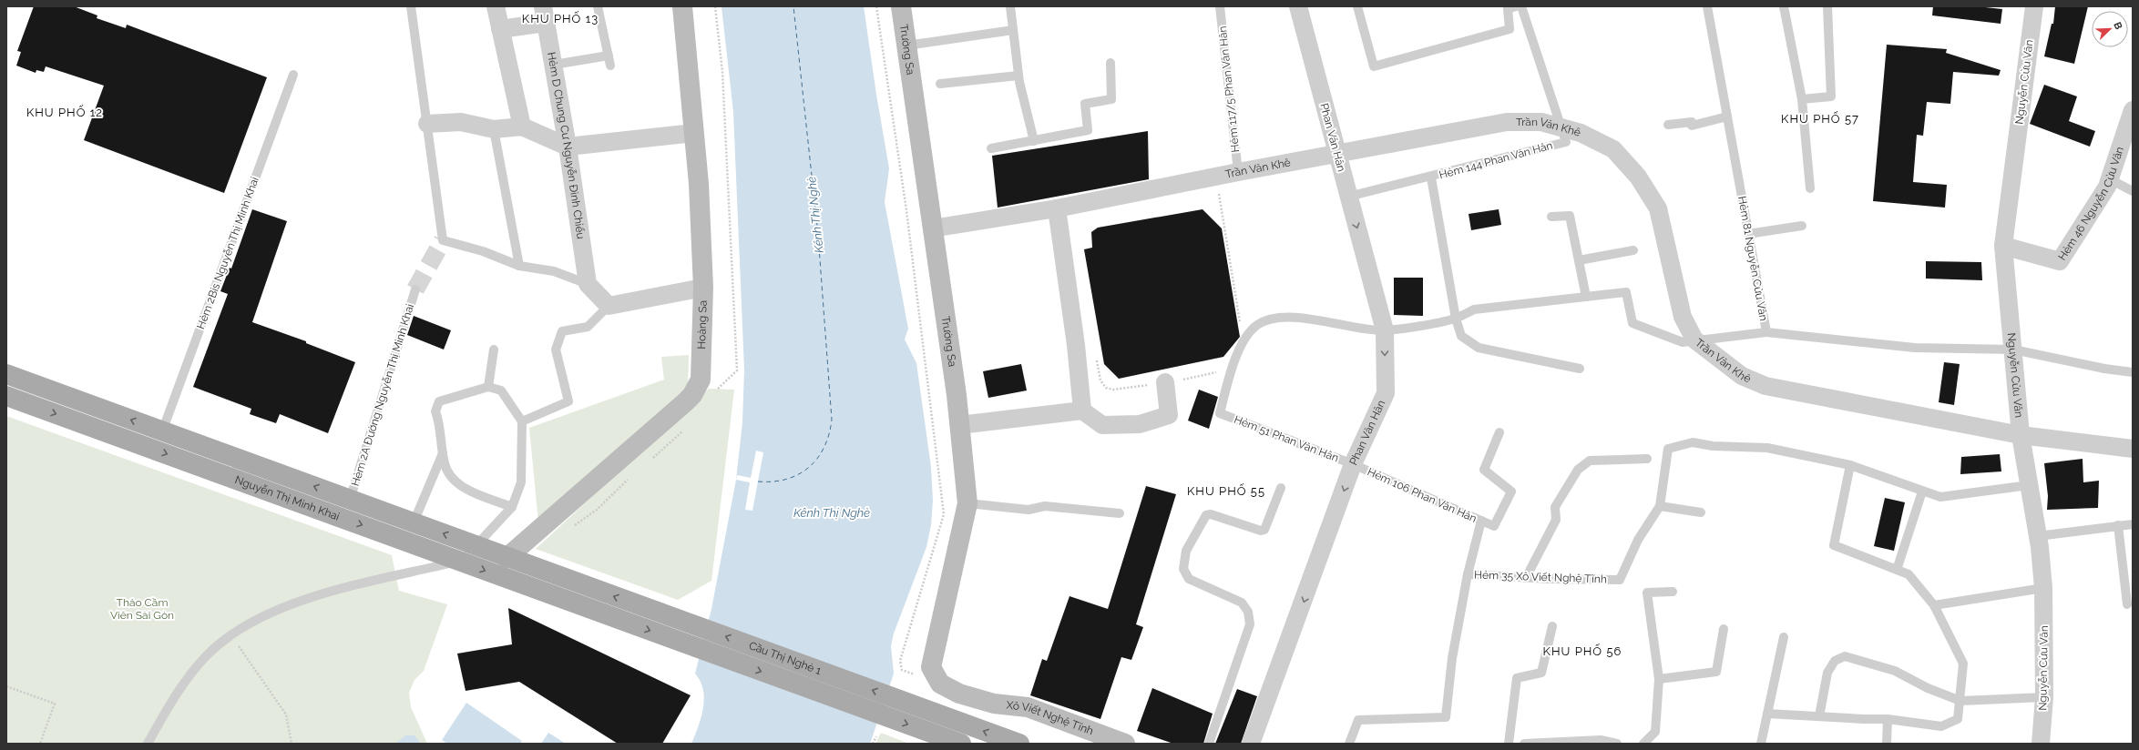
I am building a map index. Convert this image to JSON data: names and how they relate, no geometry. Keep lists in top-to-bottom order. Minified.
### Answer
{"streets":{"main road":["Nguyễn Thị Minh Khai","Cầu Thị Nghè 1"],"street":["Trường Sa","Nguyễn Cửu Vân","Trần Văn Khê","Phan Văn Hân","Hẻm D Chung Cư Nguyễn Ðình Chiểu","Hẻm 46 Nguyễn Cửu Vân","Hoàng Sa","Xô Viết Nghệ Tĩnh"],"lane":["Hẻm 117/5 Phan Văn Hân","Hẻm 144 Phan Văn Hân","Hẻm 2Bis Nguyễn Thị Minh Khai","Hẻm 81 Nguyễn Cửu Vân","Hẻm 2A Đường Nguyễn Thị Minh Khai","Hẻm 51 Phan Văn Hân","Hẻm 106 Phan Văn Hân","Hẻm 35 Xô Viết Nghệ Tĩnh"]},"crossings":[["Trường Sa","Trần Văn Khê"],["Trường Sa","Xô Viết Nghệ Tĩnh"],["Nguyễn Cửu Vân","Trần Văn Khê"],["Nguyễn Cửu Vân","Hẻm 46 Nguyễn Cửu Vân"],["Nguyễn Cửu Vân","Hẻm 81 Nguyễn Cửu Vân"],["Hẻm 117/5 Phan Văn Hân","Trần Văn Khê"],["Trần Văn Khê","Phan Văn Hân"],["Trần Văn Khê","Hẻm 144 Phan Văn Hân"],["Phan Văn Hân","Hẻm 144 Phan Văn Hân"],["Phan Văn Hân","Hẻm 51 Phan Văn Hân"],["Phan Văn Hân","Hẻm 106 Phan Văn Hân"],["Hẻm 2Bis Nguyễn Thị Minh Khai","Nguyễn Thị Minh Khai"],["Hoàng Sa","Nguyễn Thị Minh Khai"],["Hẻm 2A Đường Nguyễn Thị Minh Khai","Nguyễn Thị Minh Khai"],["Hẻm 51 Phan Văn Hân","Hẻm 106 Phan Văn Hân"],["Hẻm 106 Phan Văn Hân","Hẻm 35 Xô Viết Nghệ Tĩnh"],["Nguyễn Thị Minh Khai","Cầu Thị Nghè 1"]],"one_way":["Phan Văn Hân"],"districts":["KHU PHỐ 13","KHU PHỐ 12","KHU PHỐ 57","KHU PHỐ 55","KHU PHỐ 56"],"water":["Kênh Thị Nghè"],"parks":["Thảo Cầm Viên Sài Gòn"],"north":"top right"}
